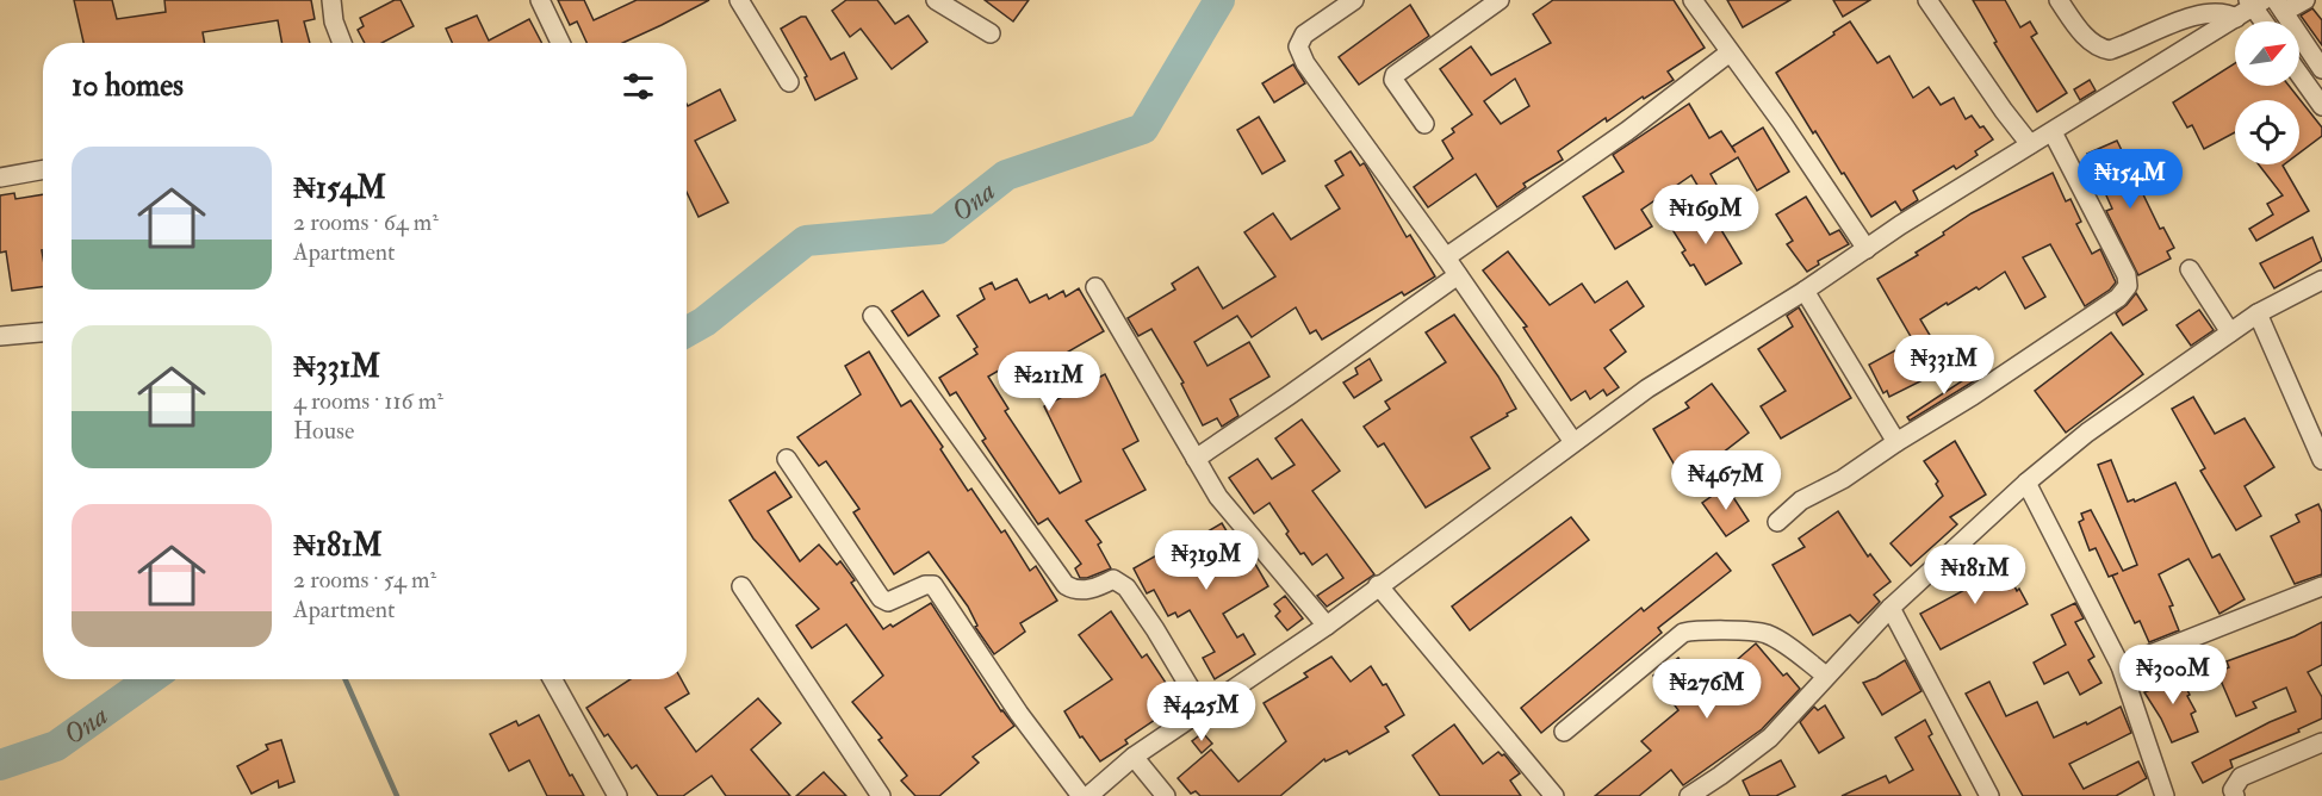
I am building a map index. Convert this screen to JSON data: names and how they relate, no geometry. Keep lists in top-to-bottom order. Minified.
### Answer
{"water":["Ona"],"north":"top right","page":{"heading":"10 homes","list":[{"name":"₦154M","note":"2 rooms · 64 m² · Apartment"},{"name":"₦331M","note":"4 rooms · 116 m² · House"},{"name":"₦181M","note":"2 rooms · 54 m² · Apartment"}],"price":["₦154M","₦169M","₦331M","₦211M","₦467M","₦319M","₦181M","₦300M","₦276M","₦425M"]}}
